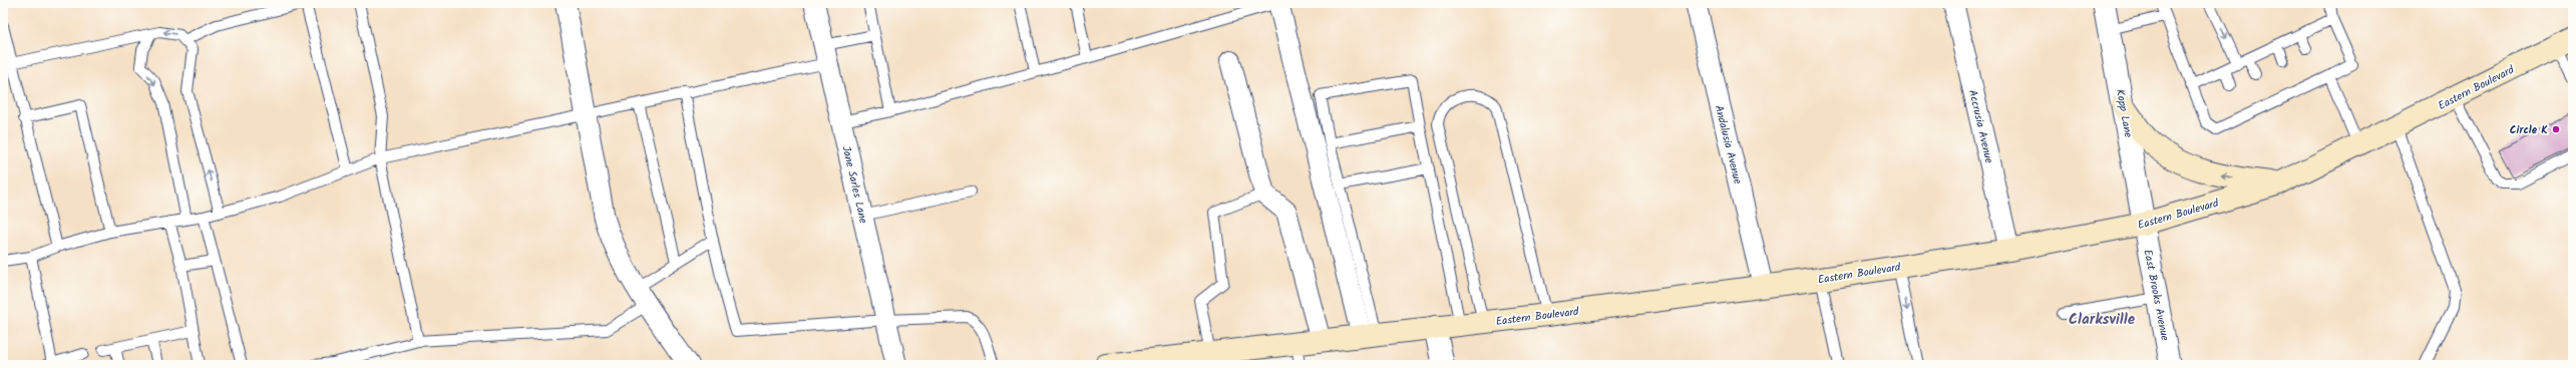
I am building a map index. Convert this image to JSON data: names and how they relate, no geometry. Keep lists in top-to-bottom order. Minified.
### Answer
{"streets":{"main road":["Eastern Boulevard"],"street":["Kopp Lane","Accrusia Avenue","Andalusia Avenue","Jane Sarles Lane","East Brooks Avenue"]},"crossings":[["Eastern Boulevard","Kopp Lane"],["Eastern Boulevard","Accrusia Avenue"],["Eastern Boulevard","Andalusia Avenue"],["Eastern Boulevard","East Brooks Avenue"],["Kopp Lane","East Brooks Avenue"]],"districts":["Clarksville"],"places":["Circle K"]}
